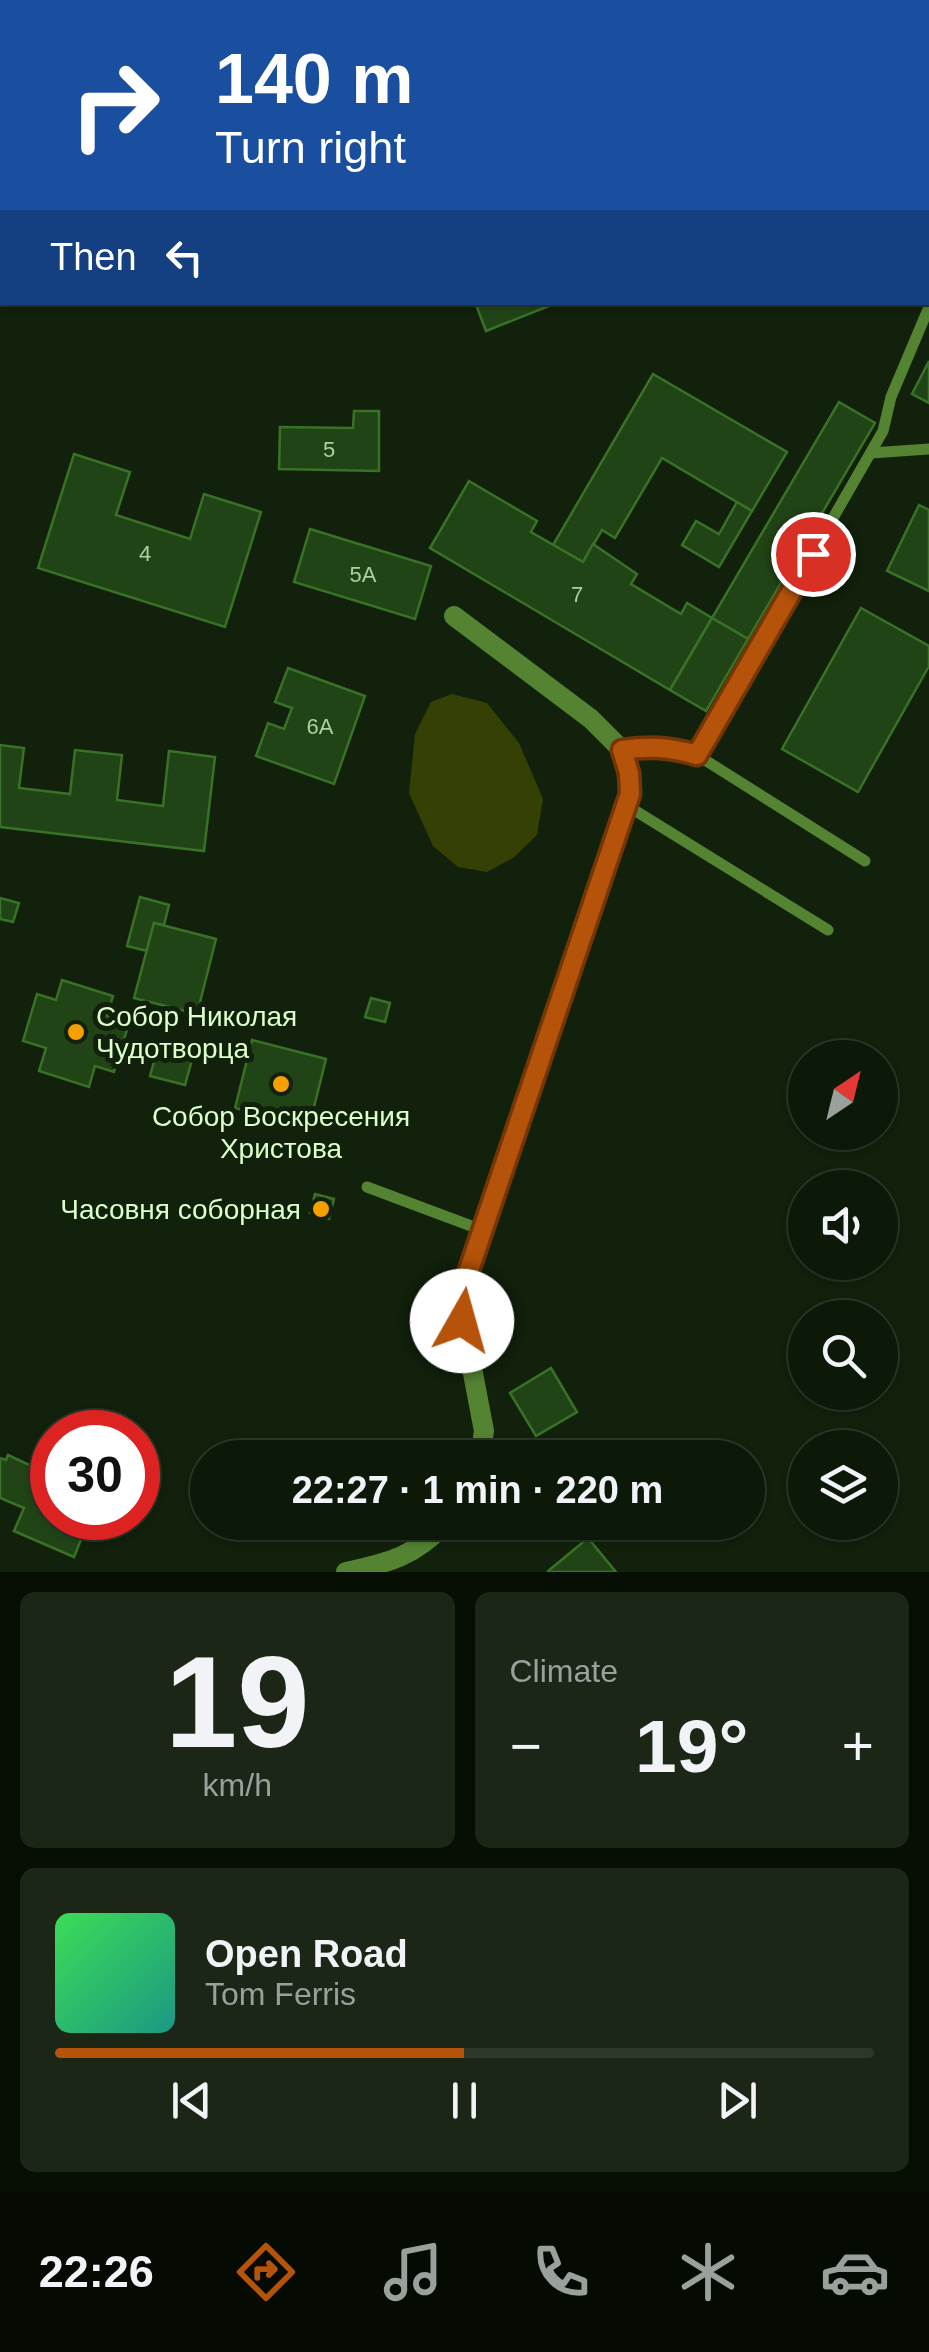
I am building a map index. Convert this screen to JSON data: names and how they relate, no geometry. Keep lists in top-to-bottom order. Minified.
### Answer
{"places":["Собор Николая Чудотворца","Собор Воскресения Христова","Часовня соборная"],"house_numbers":["5","4","5А","7","6А"],"north":"top right","page":{"turn":["140 m","Turn right"],"then":"Then","limit":"30","trip":"22:27 · 1 min · 220 m","tile":[["19","km/h"],"Climate"],"heat":["−","19°","+"],"song":["Open Road","Tom Ferris"],"tabs":"22:26"}}
